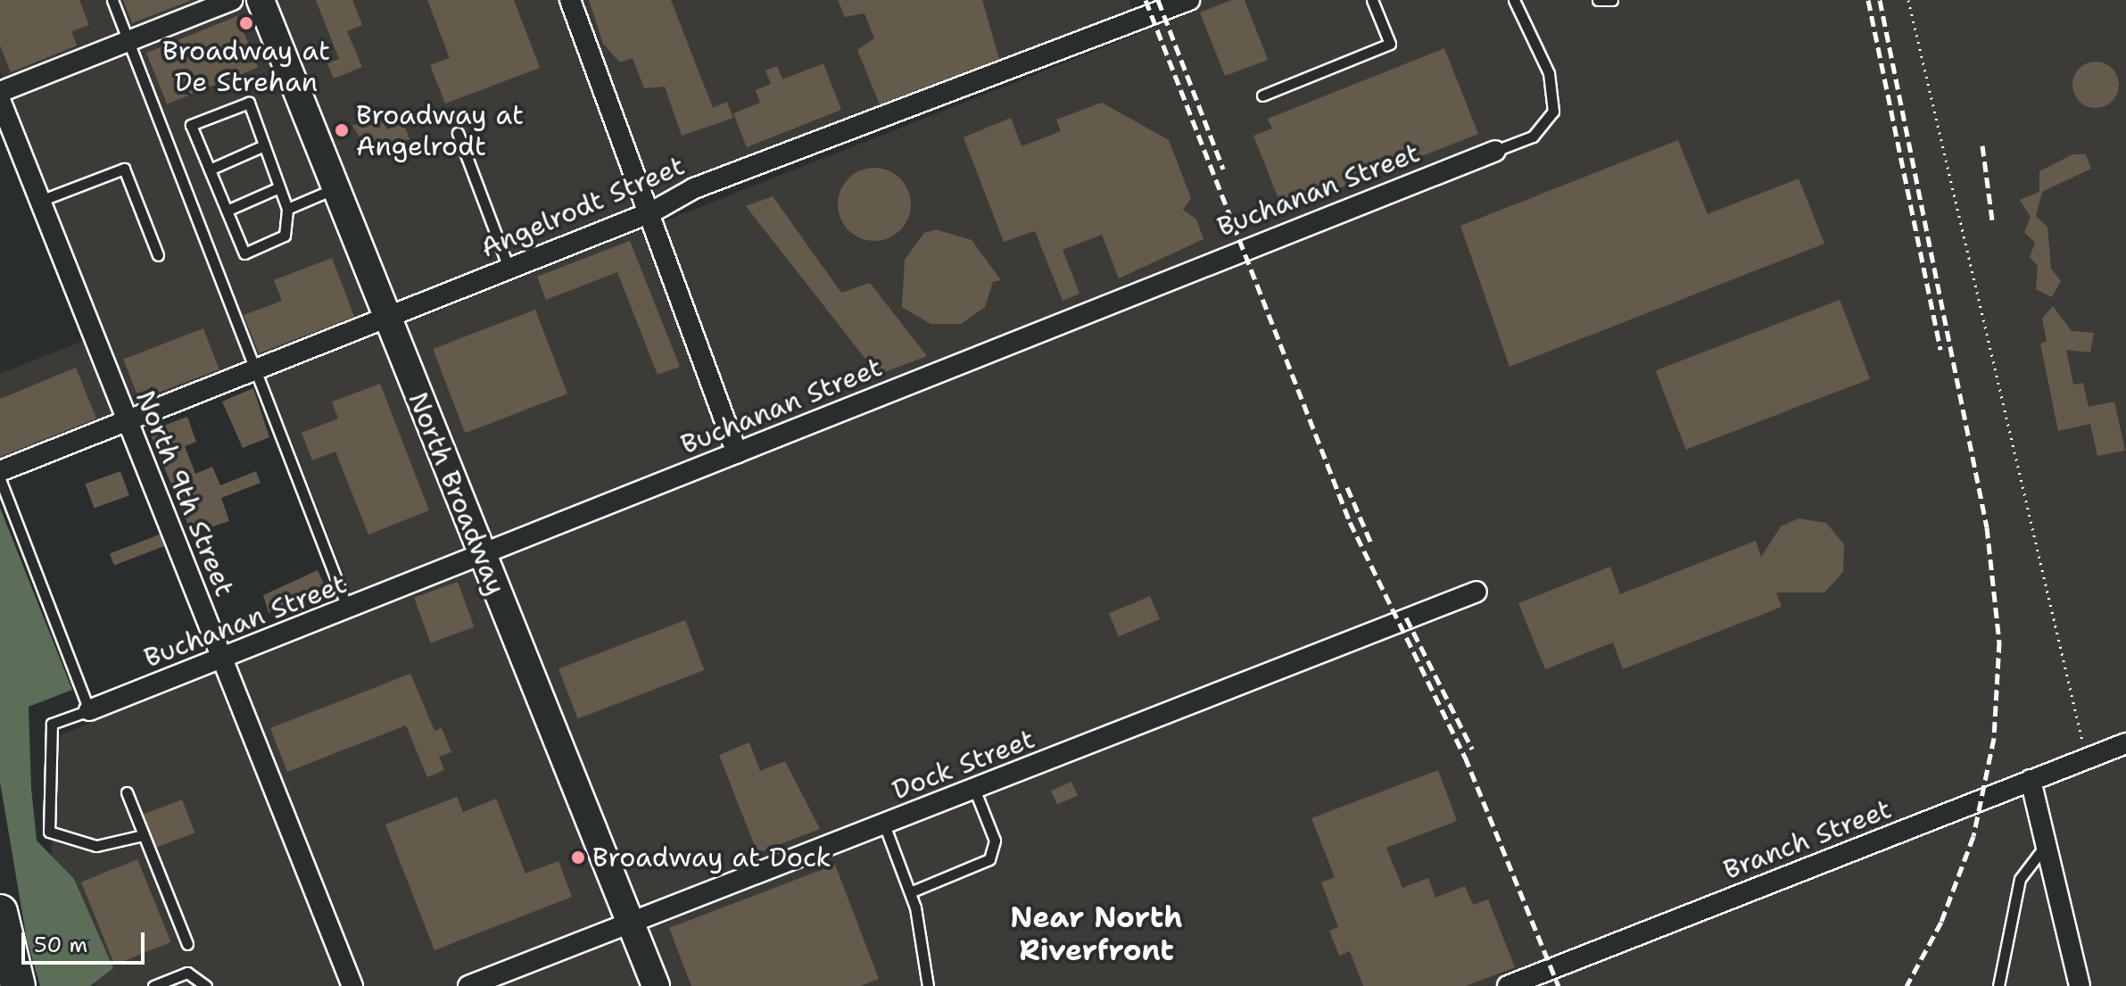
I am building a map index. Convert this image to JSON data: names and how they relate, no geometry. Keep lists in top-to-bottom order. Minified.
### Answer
{"streets":{"main road":["North Broadway"],"street":["Buchanan Street","Angelrodt Street","North 9th Street","Dock Street","Branch Street"]},"crossings":[["Buchanan Street","North 9th Street"],["Buchanan Street","North Broadway"],["Angelrodt Street","North 9th Street"],["Angelrodt Street","North Broadway"],["North Broadway","Dock Street"]],"districts":["Near North Riverfront"],"places":["Broadway at De Strehan","Broadway at Angelrodt","Broadway at Dock"],"scale_bar":"50 m"}
